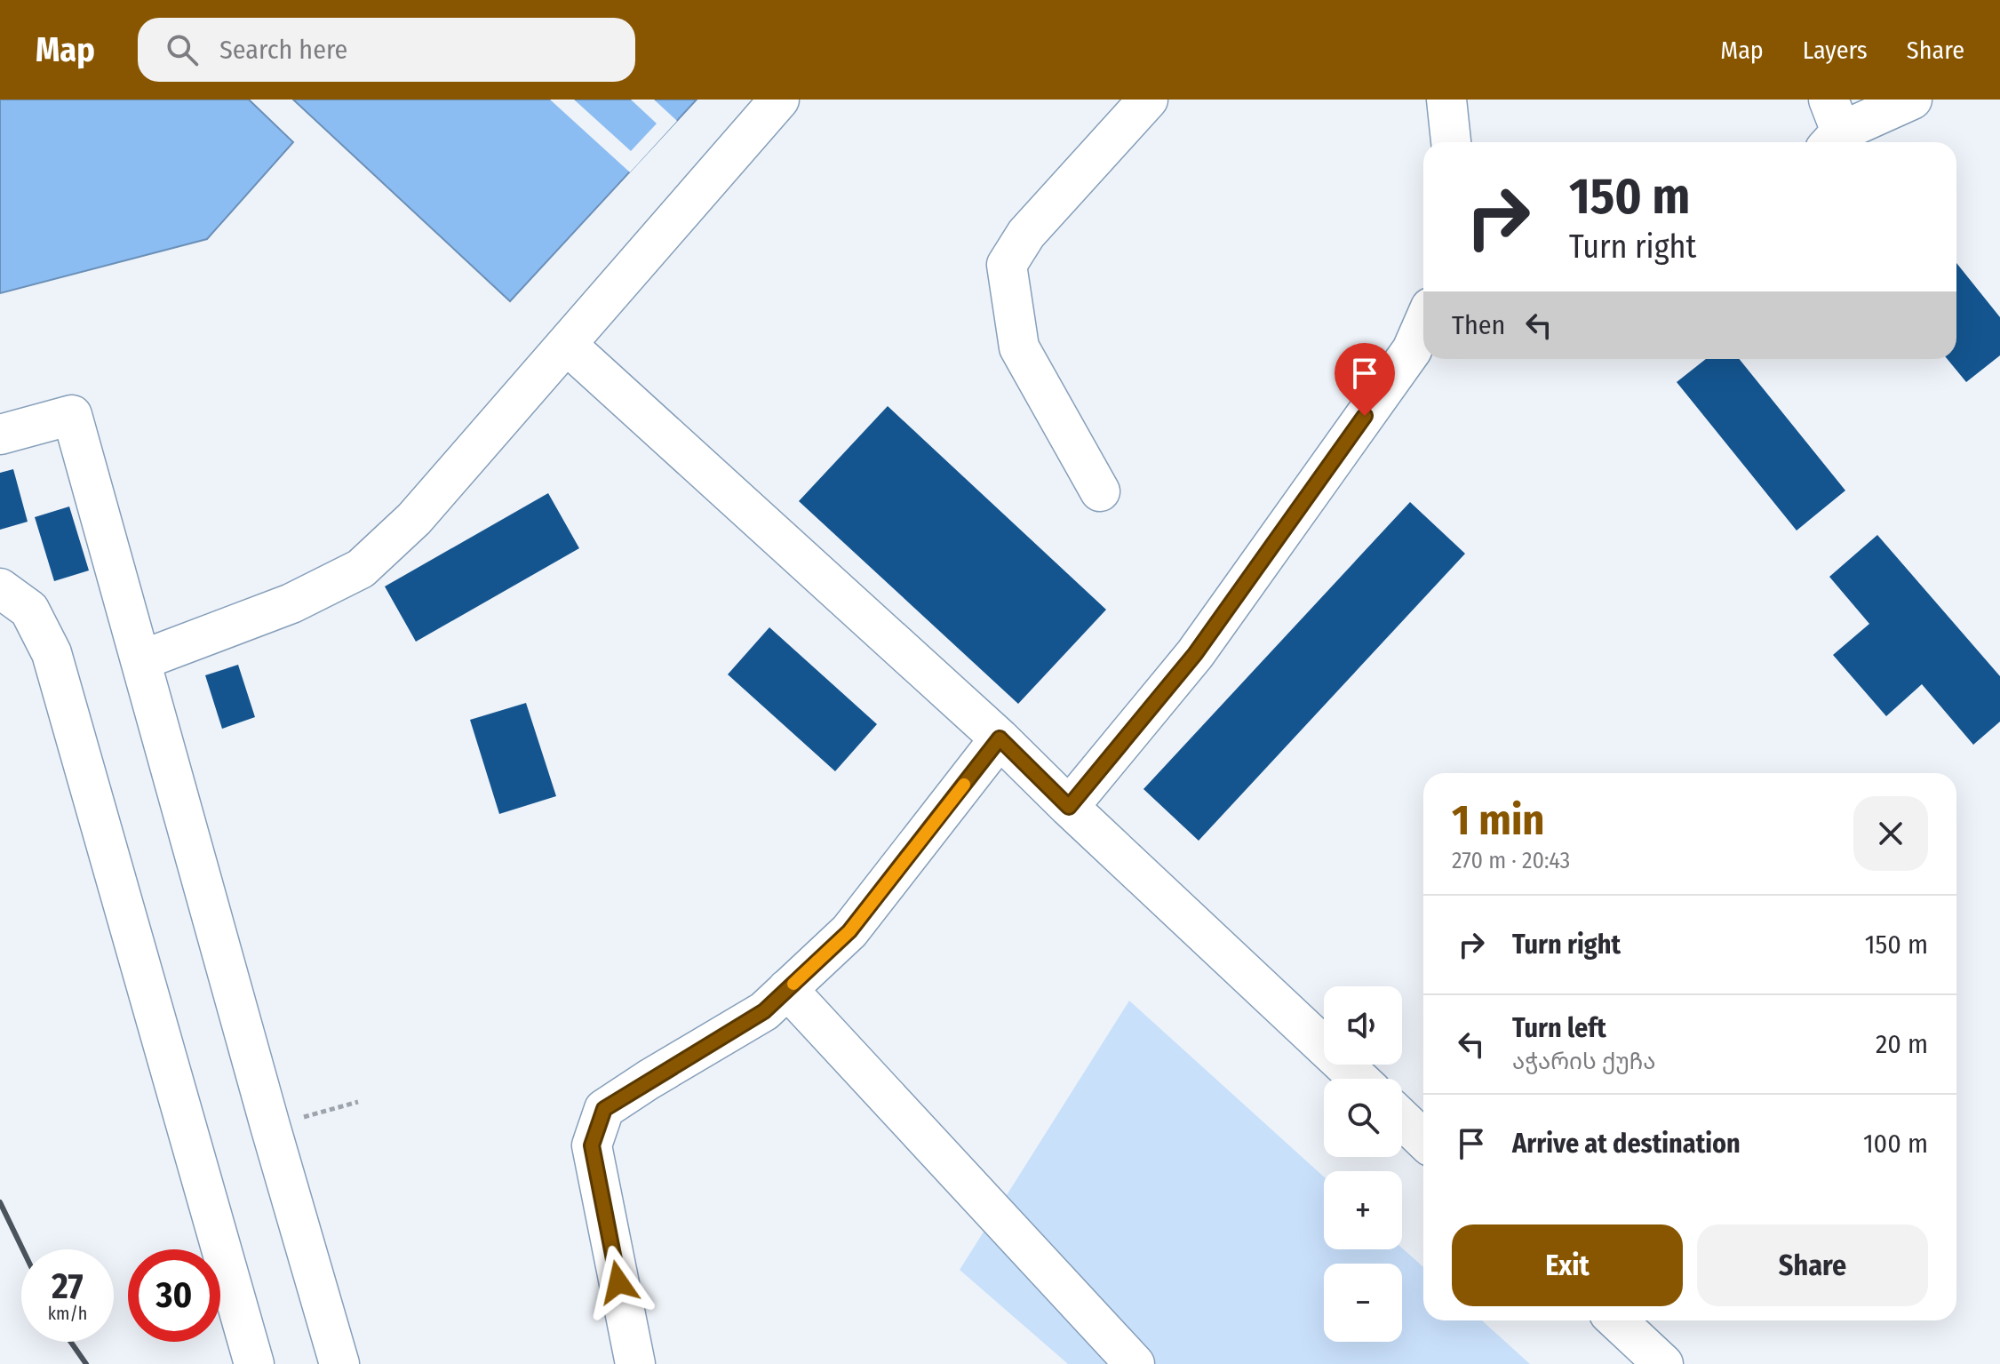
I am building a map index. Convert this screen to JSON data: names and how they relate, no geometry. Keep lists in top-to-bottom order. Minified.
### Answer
{"page":{"header":"Map","search":"Search here","nav":["Map","Layers","Share"],"turn":["150 m","Turn right"],"then":"Then","heading":["1 min","270 m · 20:43"],"list":[{"name":"Turn right","value":"150 m"},{"name":"Turn left","note":"აჭარის ქუჩა","value":"20 m"},{"name":"Arrive at destination","value":"100 m"}],"map_buttons":["+","−"],"buttons":["Exit","Share"],"speed":"27 km/h","limit":"30"}}
